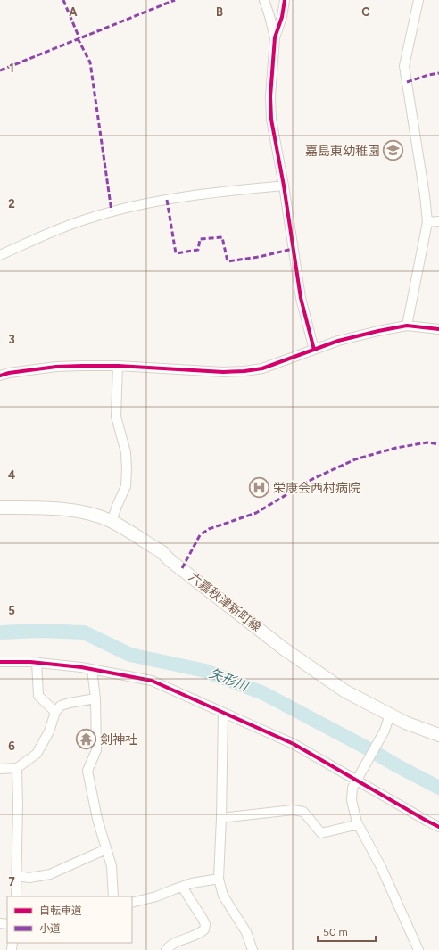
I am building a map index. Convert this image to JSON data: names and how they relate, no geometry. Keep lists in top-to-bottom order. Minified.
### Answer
{"streets":{"main road":["六嘉秋津新町線"]},"water":["矢形川"],"places":{"school or university":["嘉島東幼稚園"],"hospital":["栄康会西村病院"],"temple":["剣神社"]},"legend":["自転車道","小道"],"scale_bar":"50 m","grid":{"columns":["A","B","C"],"rows":["1","2","3","4","5","6","7"]}}
